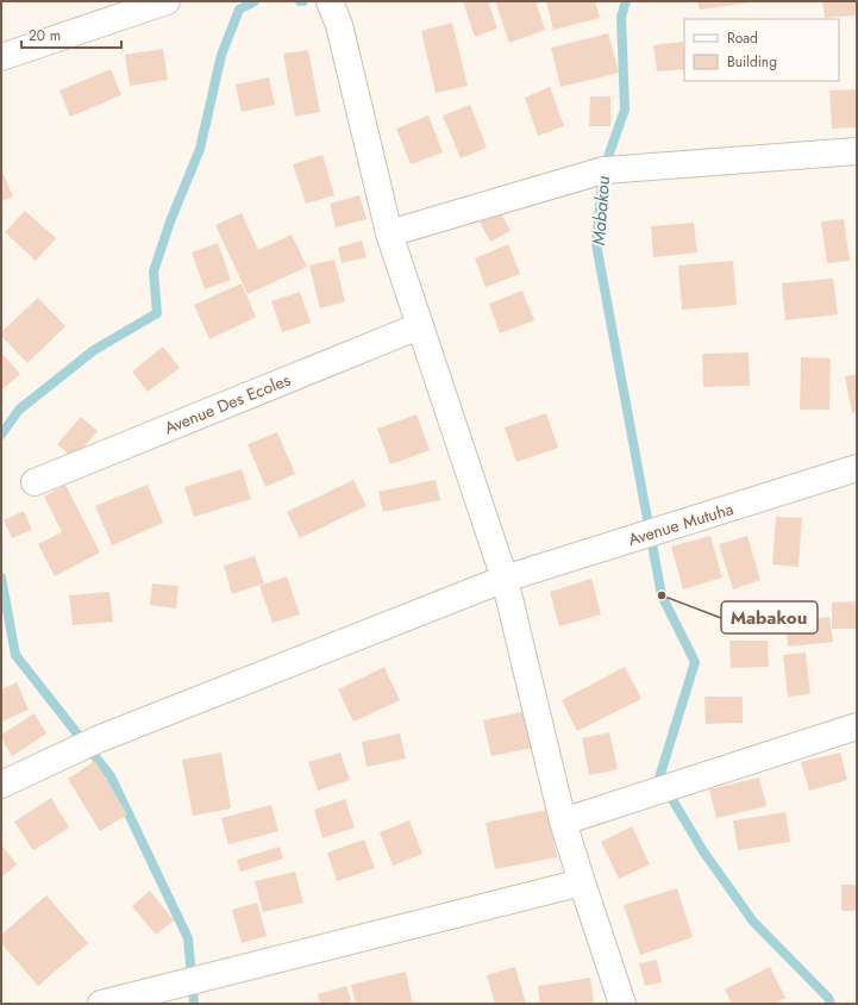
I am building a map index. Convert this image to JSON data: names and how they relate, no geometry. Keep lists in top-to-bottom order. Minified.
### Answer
{"streets":{"street":["Avenue Des Ecoles","Avenue Mutuha"]},"water":["Mabakou"],"places":["Mabakou"],"legend":["Road","Building"],"scale_bar":"20 m"}
